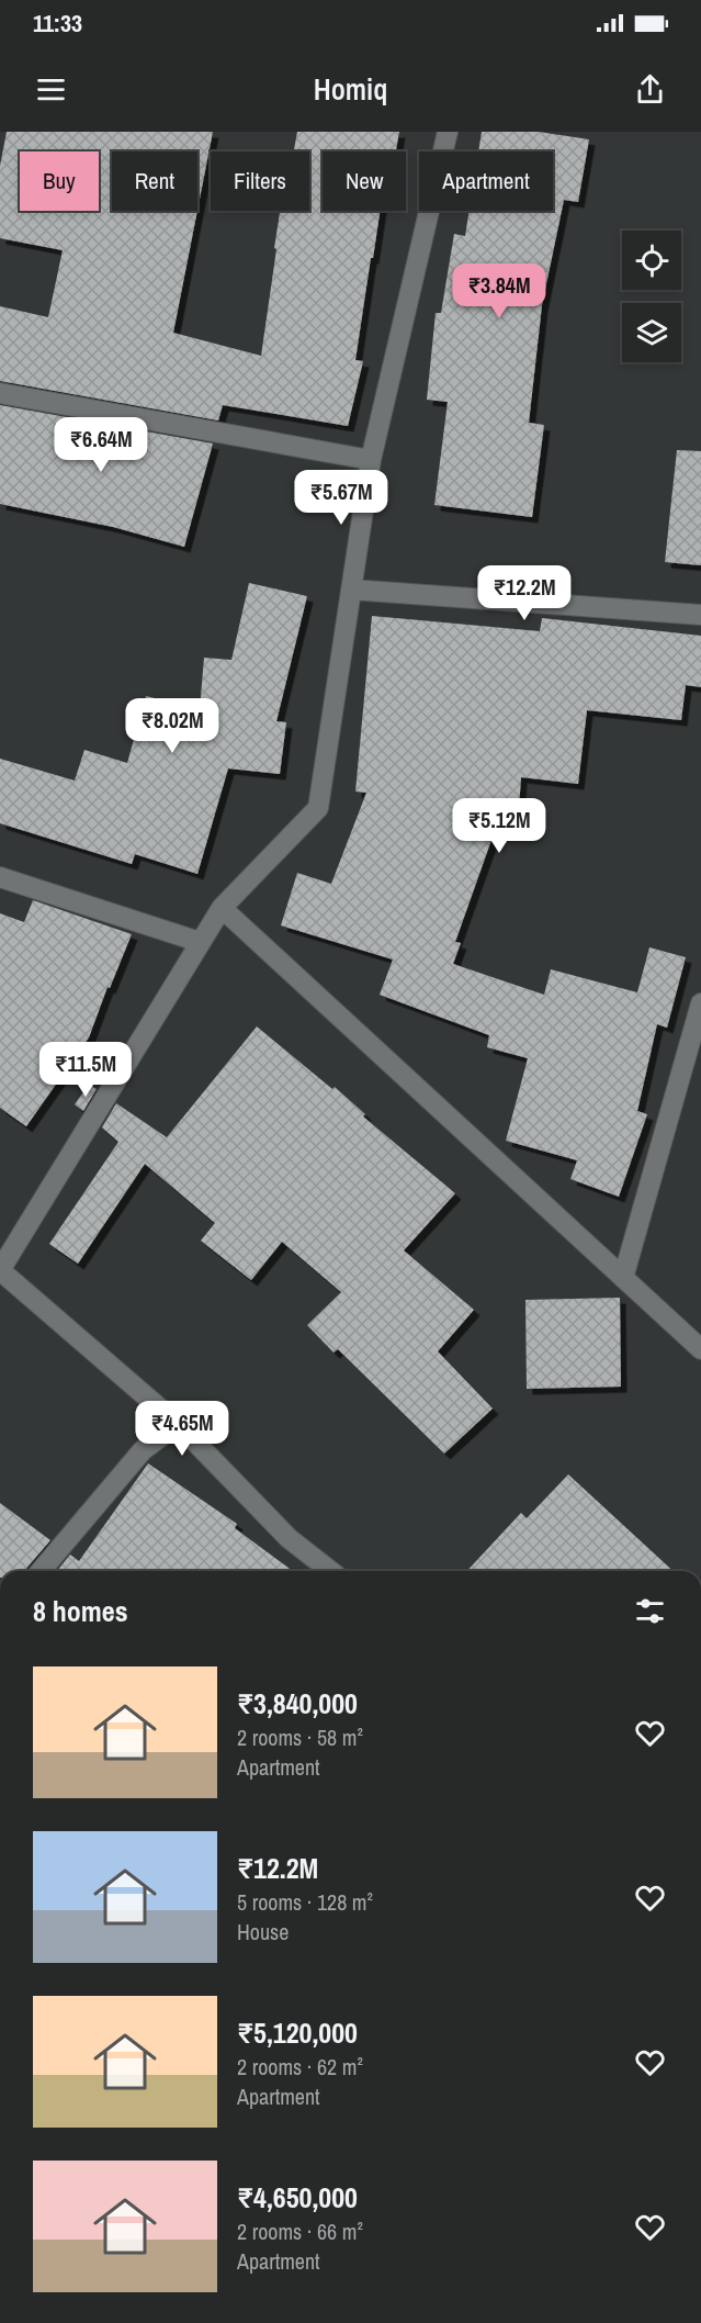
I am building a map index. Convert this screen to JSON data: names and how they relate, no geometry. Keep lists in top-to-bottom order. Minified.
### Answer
{"page":{"status":"11:33","header":"Homiq","chip":["Buy","Rent","Filters","New","Apartment"],"price":["₹3.84M","₹6.64M","₹5.67M","₹12.2M","₹8.02M","₹5.12M","₹11.5M","₹4.65M"],"heading":"8 homes","list":[{"name":"₹3,840,000","note":"2 rooms · 58 m² · Apartment"},{"name":"₹12.2M","note":"5 rooms · 128 m² · House"},{"name":"₹5,120,000","note":"2 rooms · 62 m² · Apartment"},{"name":"₹4,650,000","note":"2 rooms · 66 m² · Apartment"}]}}
